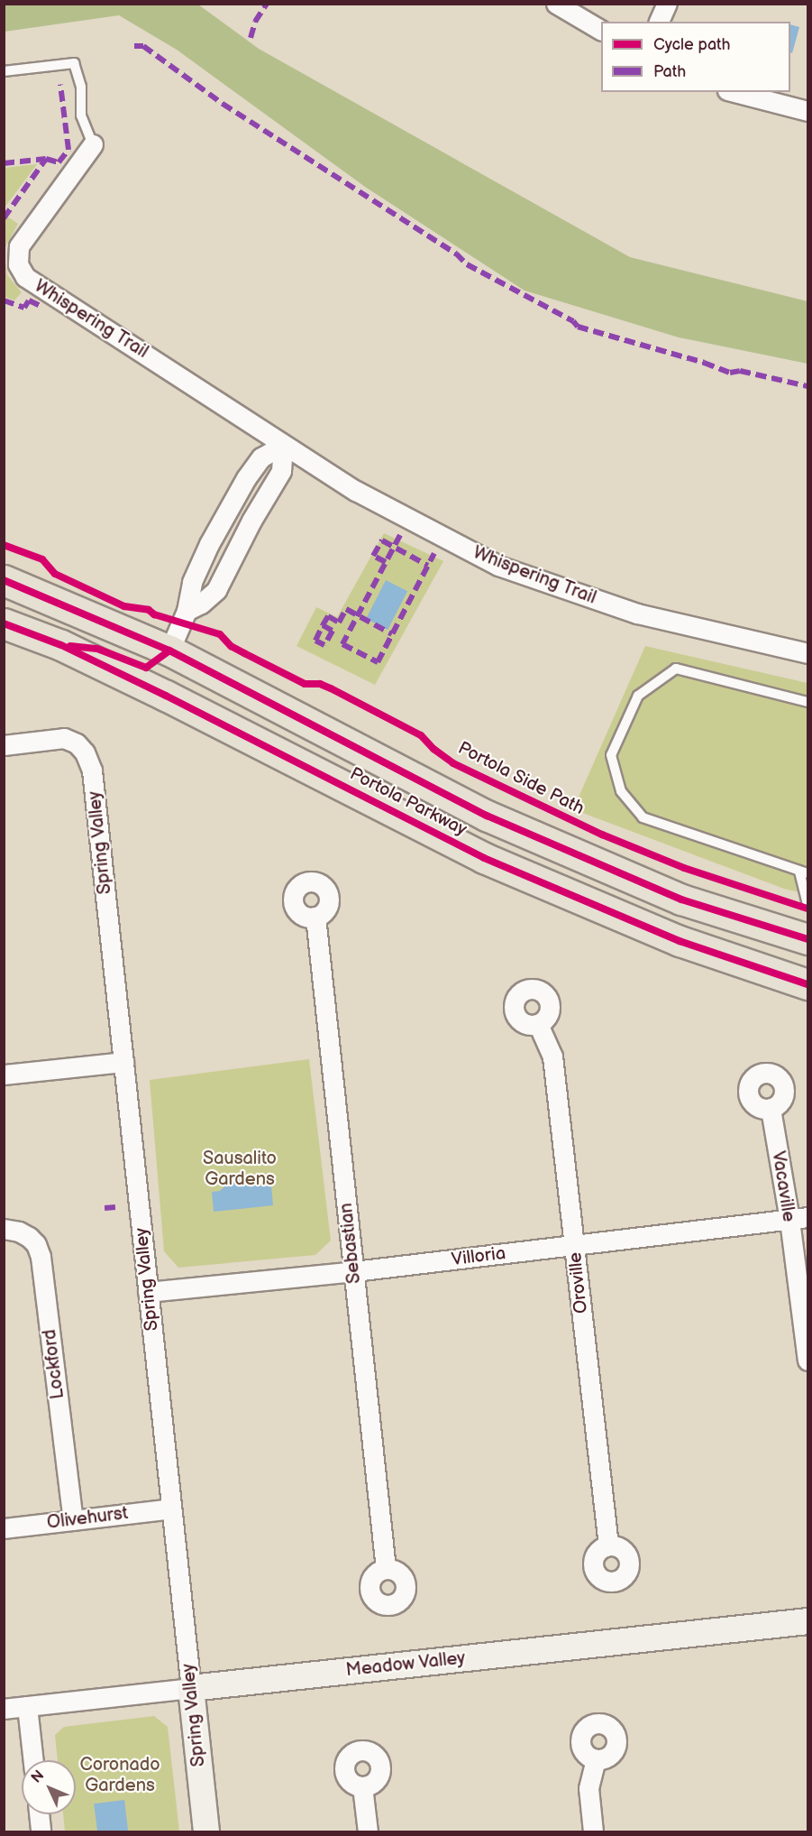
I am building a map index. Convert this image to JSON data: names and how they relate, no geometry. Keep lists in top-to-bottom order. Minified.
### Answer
{"streets":{"main road":["Portola Parkway"],"street":["Whispering Trail","Spring Valley","Vacaville","Sebastian","Villoria","Oroville","Lockford","Olivehurst","Meadow Valley"],"cycle path":["Portola Side Path"]},"crossings":[["Spring Valley","Villoria"],["Spring Valley","Olivehurst"],["Spring Valley","Meadow Valley"],["Vacaville","Villoria"],["Sebastian","Villoria"],["Villoria","Oroville"],["Lockford","Olivehurst"]],"parks":["Sausalito Gardens","Coronado Gardens"],"legend":["Cycle path","Path"],"north":"top left"}
